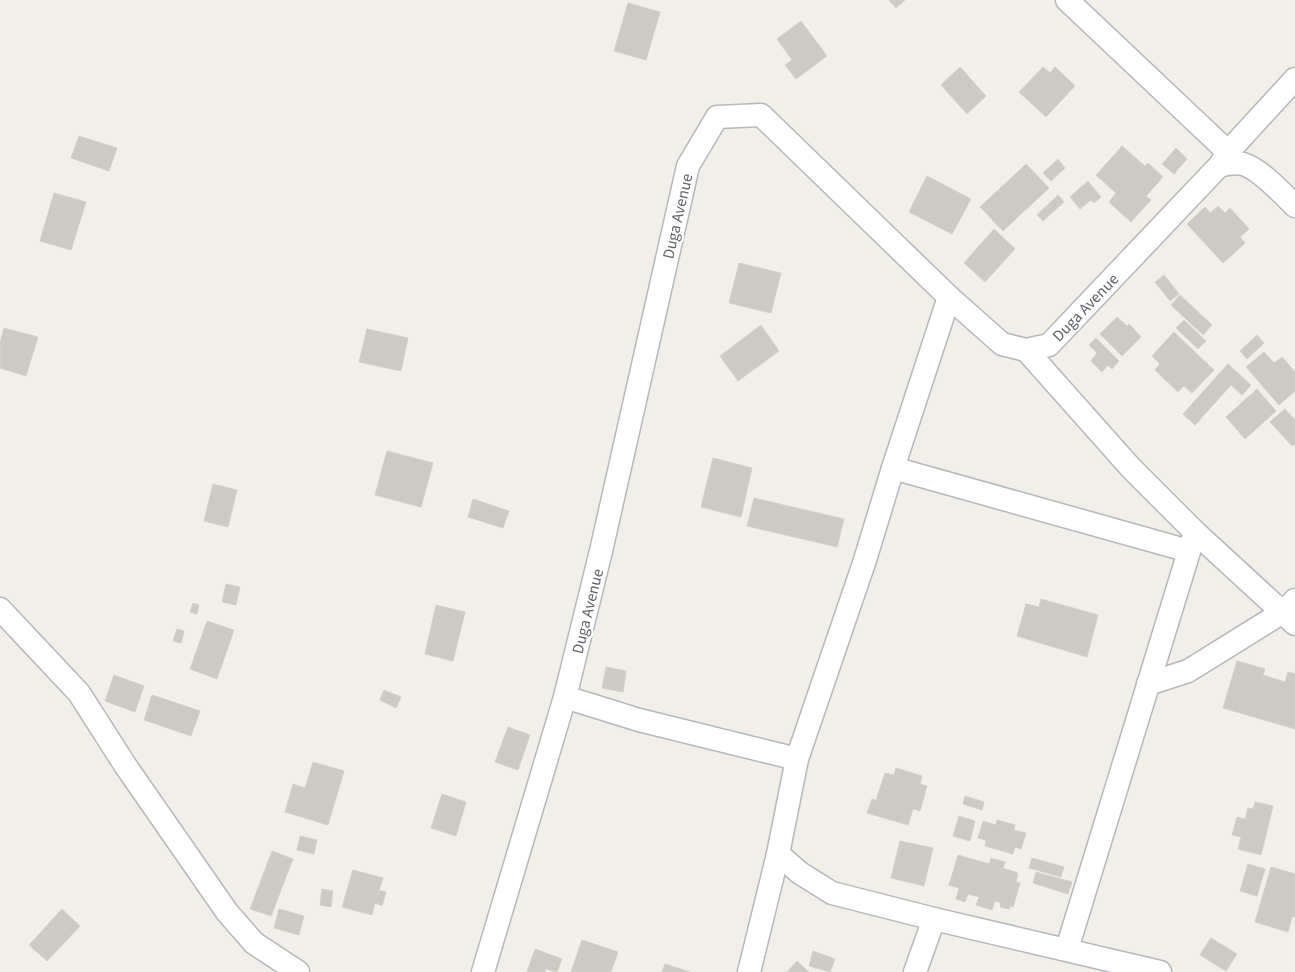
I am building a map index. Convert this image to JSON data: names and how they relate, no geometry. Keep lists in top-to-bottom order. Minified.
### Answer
{"streets":{"street":["Duga Avenue"]}}
